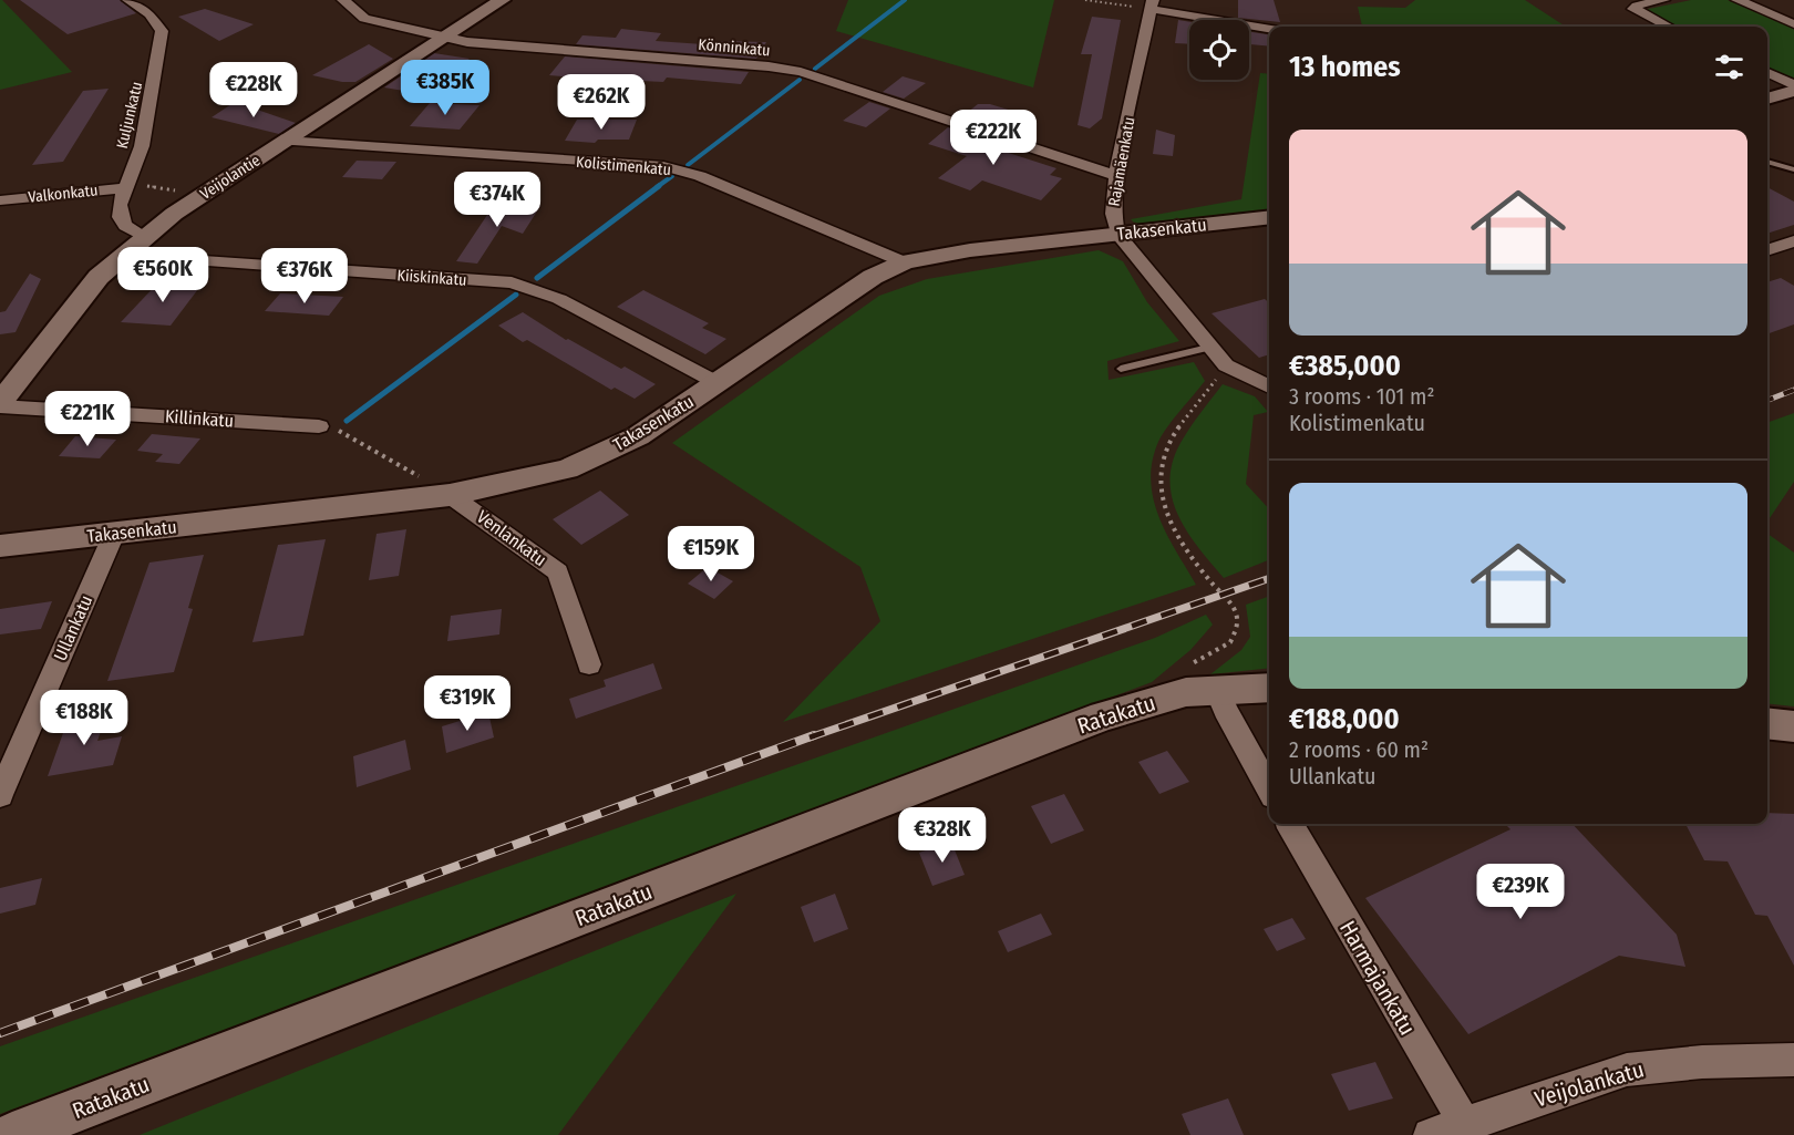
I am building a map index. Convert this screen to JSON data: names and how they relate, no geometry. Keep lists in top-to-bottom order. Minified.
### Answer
{"streets":{"street":["Könninkatu","Kuljunkatu","Rajamäenkatu","Kolistimenkatu","Veijolantie","Valkonkatu","Takasenkatu","Kiiskinkatu","Killinkatu","Venlankatu","Ullankatu","Ratakatu","Harmajankatu","Veijolankatu"]},"crossings":[["Könninkatu","Rajamäenkatu"],["Könninkatu","Veijolantie"],["Kuljunkatu","Veijolantie"],["Kuljunkatu","Valkonkatu"],["Rajamäenkatu","Takasenkatu"],["Kolistimenkatu","Veijolantie"],["Kolistimenkatu","Takasenkatu"],["Veijolantie","Kiiskinkatu"],["Veijolantie","Killinkatu"],["Takasenkatu","Kiiskinkatu"],["Takasenkatu","Venlankatu"],["Takasenkatu","Ullankatu"],["Harmajankatu","Veijolankatu"]],"page":{"heading":"13 homes","price":["€385K","€228K","€262K","€222K","€374K","€560K","€376K","€221K","€159K","€319K","€188K","€328K","€239K"],"list":[{"name":"€385,000","note":"3 rooms · 101 m² · Kolistimenkatu"},{"name":"€188,000","note":"2 rooms · 60 m² · Ullankatu"}]}}
